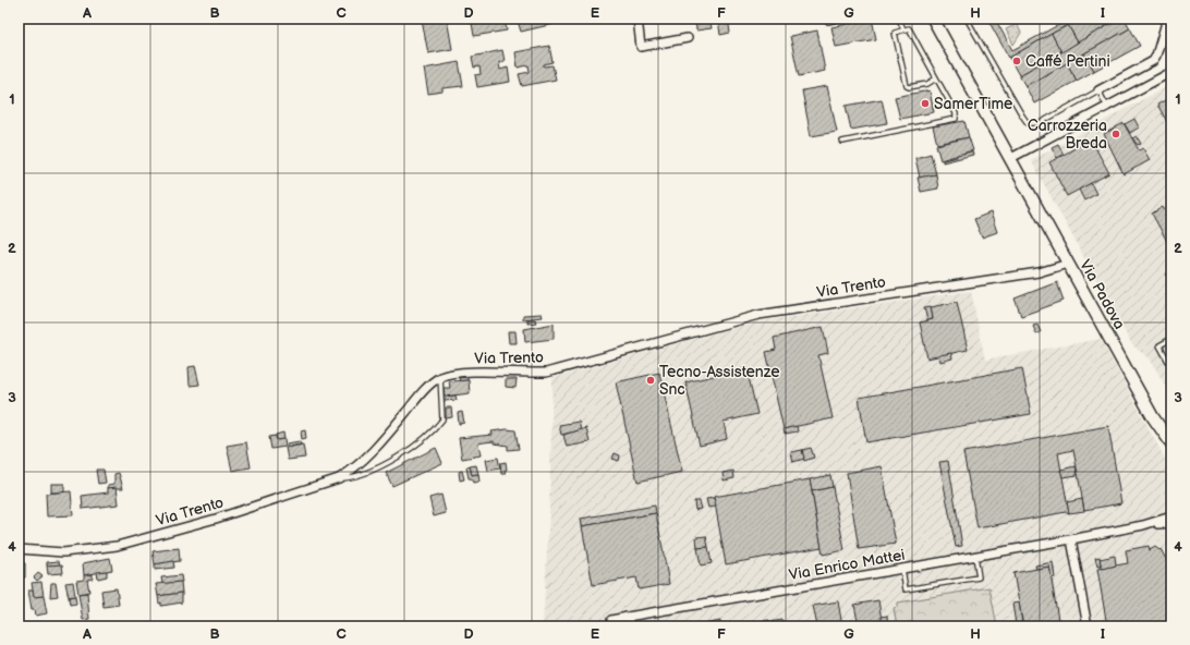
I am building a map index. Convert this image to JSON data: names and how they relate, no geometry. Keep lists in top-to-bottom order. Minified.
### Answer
{"streets":{"main road":["Via Padova"],"street":["Via Trento","Via Enrico Mattei"]},"crossings":[["Via Trento","Via Padova"]],"places":["Caffé Pertini","SamerTime","Carrozzeria Breda","Tecno-Assistenze Snc"],"grid":{"columns":["A","B","C","D","E","F","G","H","I"],"rows":["1","2","3","4"]}}
